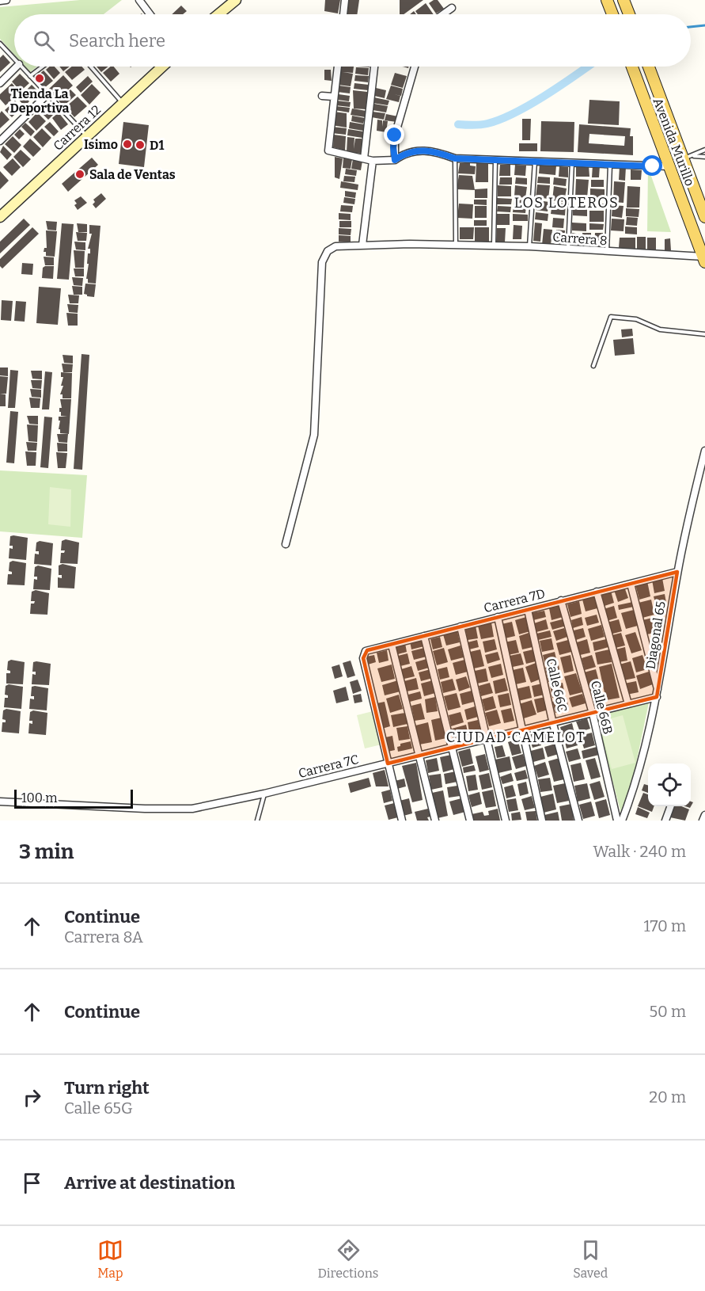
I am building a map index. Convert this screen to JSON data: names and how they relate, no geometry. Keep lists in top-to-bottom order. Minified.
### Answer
{"streets":{"main road":["Carrera 12","Avenida Murillo"],"street":["Carrera 8","Carrera 7D","Diagonal 65","Calle 66C","Calle 66B","Carrera 7C"]},"crossings":[["Avenida Murillo","Carrera 8"],["Carrera 7D","Diagonal 65"],["Carrera 7D","Calle 66C"],["Carrera 7D","Calle 66B"],["Carrera 7D","Carrera 7C"],["Diagonal 65","Carrera 7C"],["Calle 66C","Carrera 7C"],["Calle 66B","Carrera 7C"]],"districts":["LOS LOTEROS","CIUDAD CAMELOT"],"places":["Tienda La Deportiva","Isimo","D1","Sala de Ventas"],"scale_bar":"100 m","page":{"search":"Search here","scale":"100 m","heading":["3 min","Walk · 240 m"],"list":[["Continue","Carrera 8A","170 m"],["Continue","50 m"],["Turn right","Calle 65G","20 m"],"Arrive at destination"],"nav":["Map","Directions","Saved"]}}
